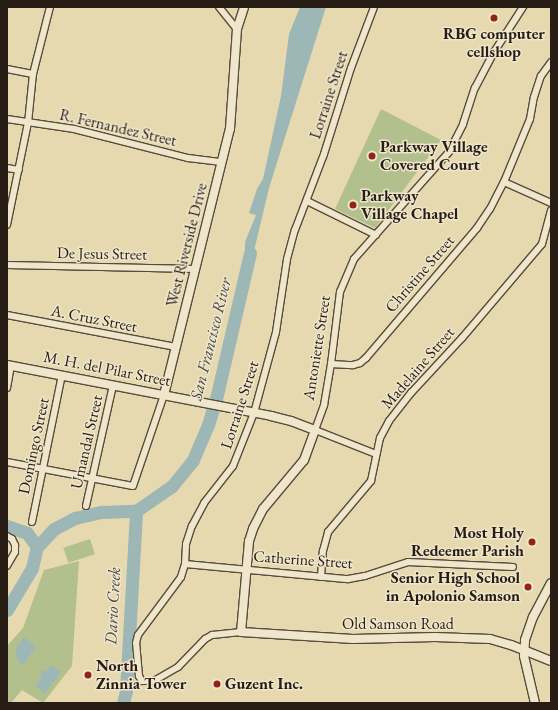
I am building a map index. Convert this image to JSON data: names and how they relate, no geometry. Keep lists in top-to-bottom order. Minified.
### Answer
{"streets":{"street":["Lorraine Street","R. Fernandez Street","West Riverside Drive","De Jesus Street","Christine Street","A. Cruz Street","Antoniette Street","Madelaine Street","M. H. del Pilar Street","Umandal Street","Domingo Street","Catherine Street","Old Samson Road"]},"crossings":[["Lorraine Street","Antoniette Street"],["Lorraine Street","M. H. del Pilar Street"],["Lorraine Street","Catherine Street"],["Lorraine Street","Old Samson Road"],["R. Fernandez Street","West Riverside Drive"],["West Riverside Drive","De Jesus Street"],["West Riverside Drive","A. Cruz Street"],["West Riverside Drive","M. H. del Pilar Street"],["West Riverside Drive","Umandal Street"],["Christine Street","Antoniette Street"],["Antoniette Street","M. H. del Pilar Street"],["Antoniette Street","Catherine Street"],["Antoniette Street","Old Samson Road"],["Madelaine Street","Catherine Street"],["M. H. del Pilar Street","Umandal Street"],["M. H. del Pilar Street","Domingo Street"]],"water":["San Francisco River","Dario Creek"],"places":["RBG computer cellshop","Parkway Village Covered Court","Parkway Village Chapel","Most Holy Redeemer Parish","Senior High School in Apolonio Samson","North Zinnia Tower","Guzent Inc."]}
